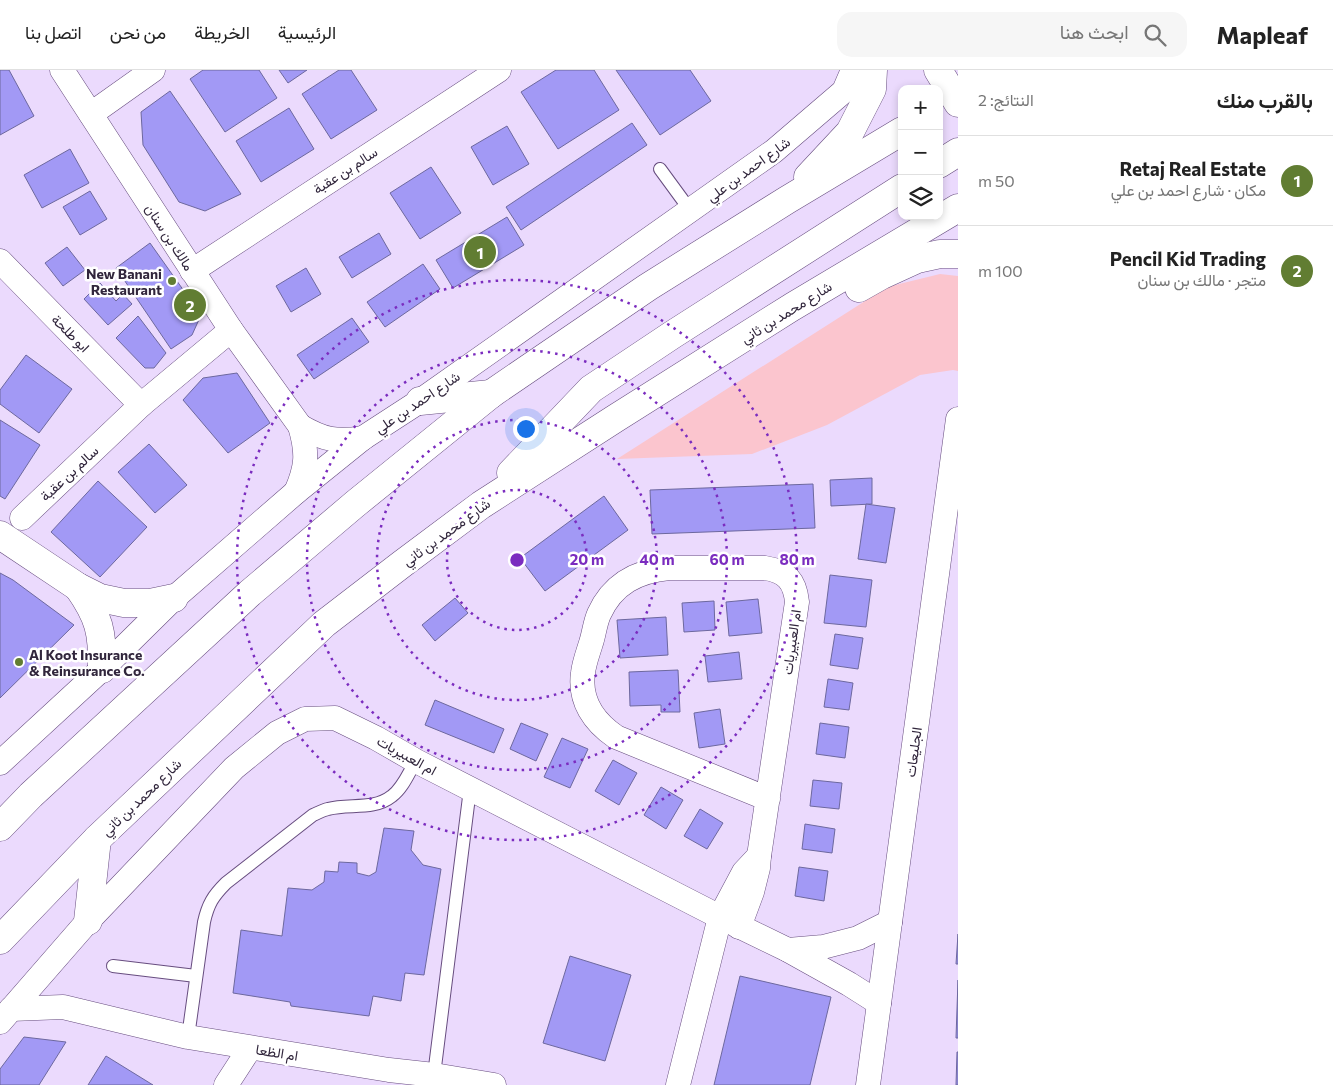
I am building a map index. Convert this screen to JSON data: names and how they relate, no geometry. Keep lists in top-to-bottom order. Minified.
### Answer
{"streets":{"main road":["شارع محمد بن ثاني"],"street":["شارع احمد بن علي","سالم بن عقبة","مالك بن سنان","ابو طلحة","ام العبيريات","الجليعات","ام الظعا"]},"crossings":[["شارع احمد بن علي","مالك بن سنان"],["سالم بن عقبة","مالك بن سنان"],["سالم بن عقبة","ابو طلحة"],["ام العبيريات","الجليعات"]],"places":["New Banani Restaurant","Al Koot Insurance & Reinsurance Co."],"page":{"header":"Mapleaf","search":"ابحث هنا","nav":["الرئيسية","الخريطة","من نحن","اتصل بنا"],"heading":["بالقرب منك","النتائج: 2"],"map_buttons":["+","−"],"list":[{"mark":"1","name":"Retaj Real Estate","note":"مكان · شارع احمد بن علي","value":"50 m"},{"mark":"2","name":"Pencil Kid Trading","note":"متجر · مالك بن سنان","value":"100 m"}],"pins":["1","2"]},"rings":["20 m","40 m","60 m","80 m"]}
